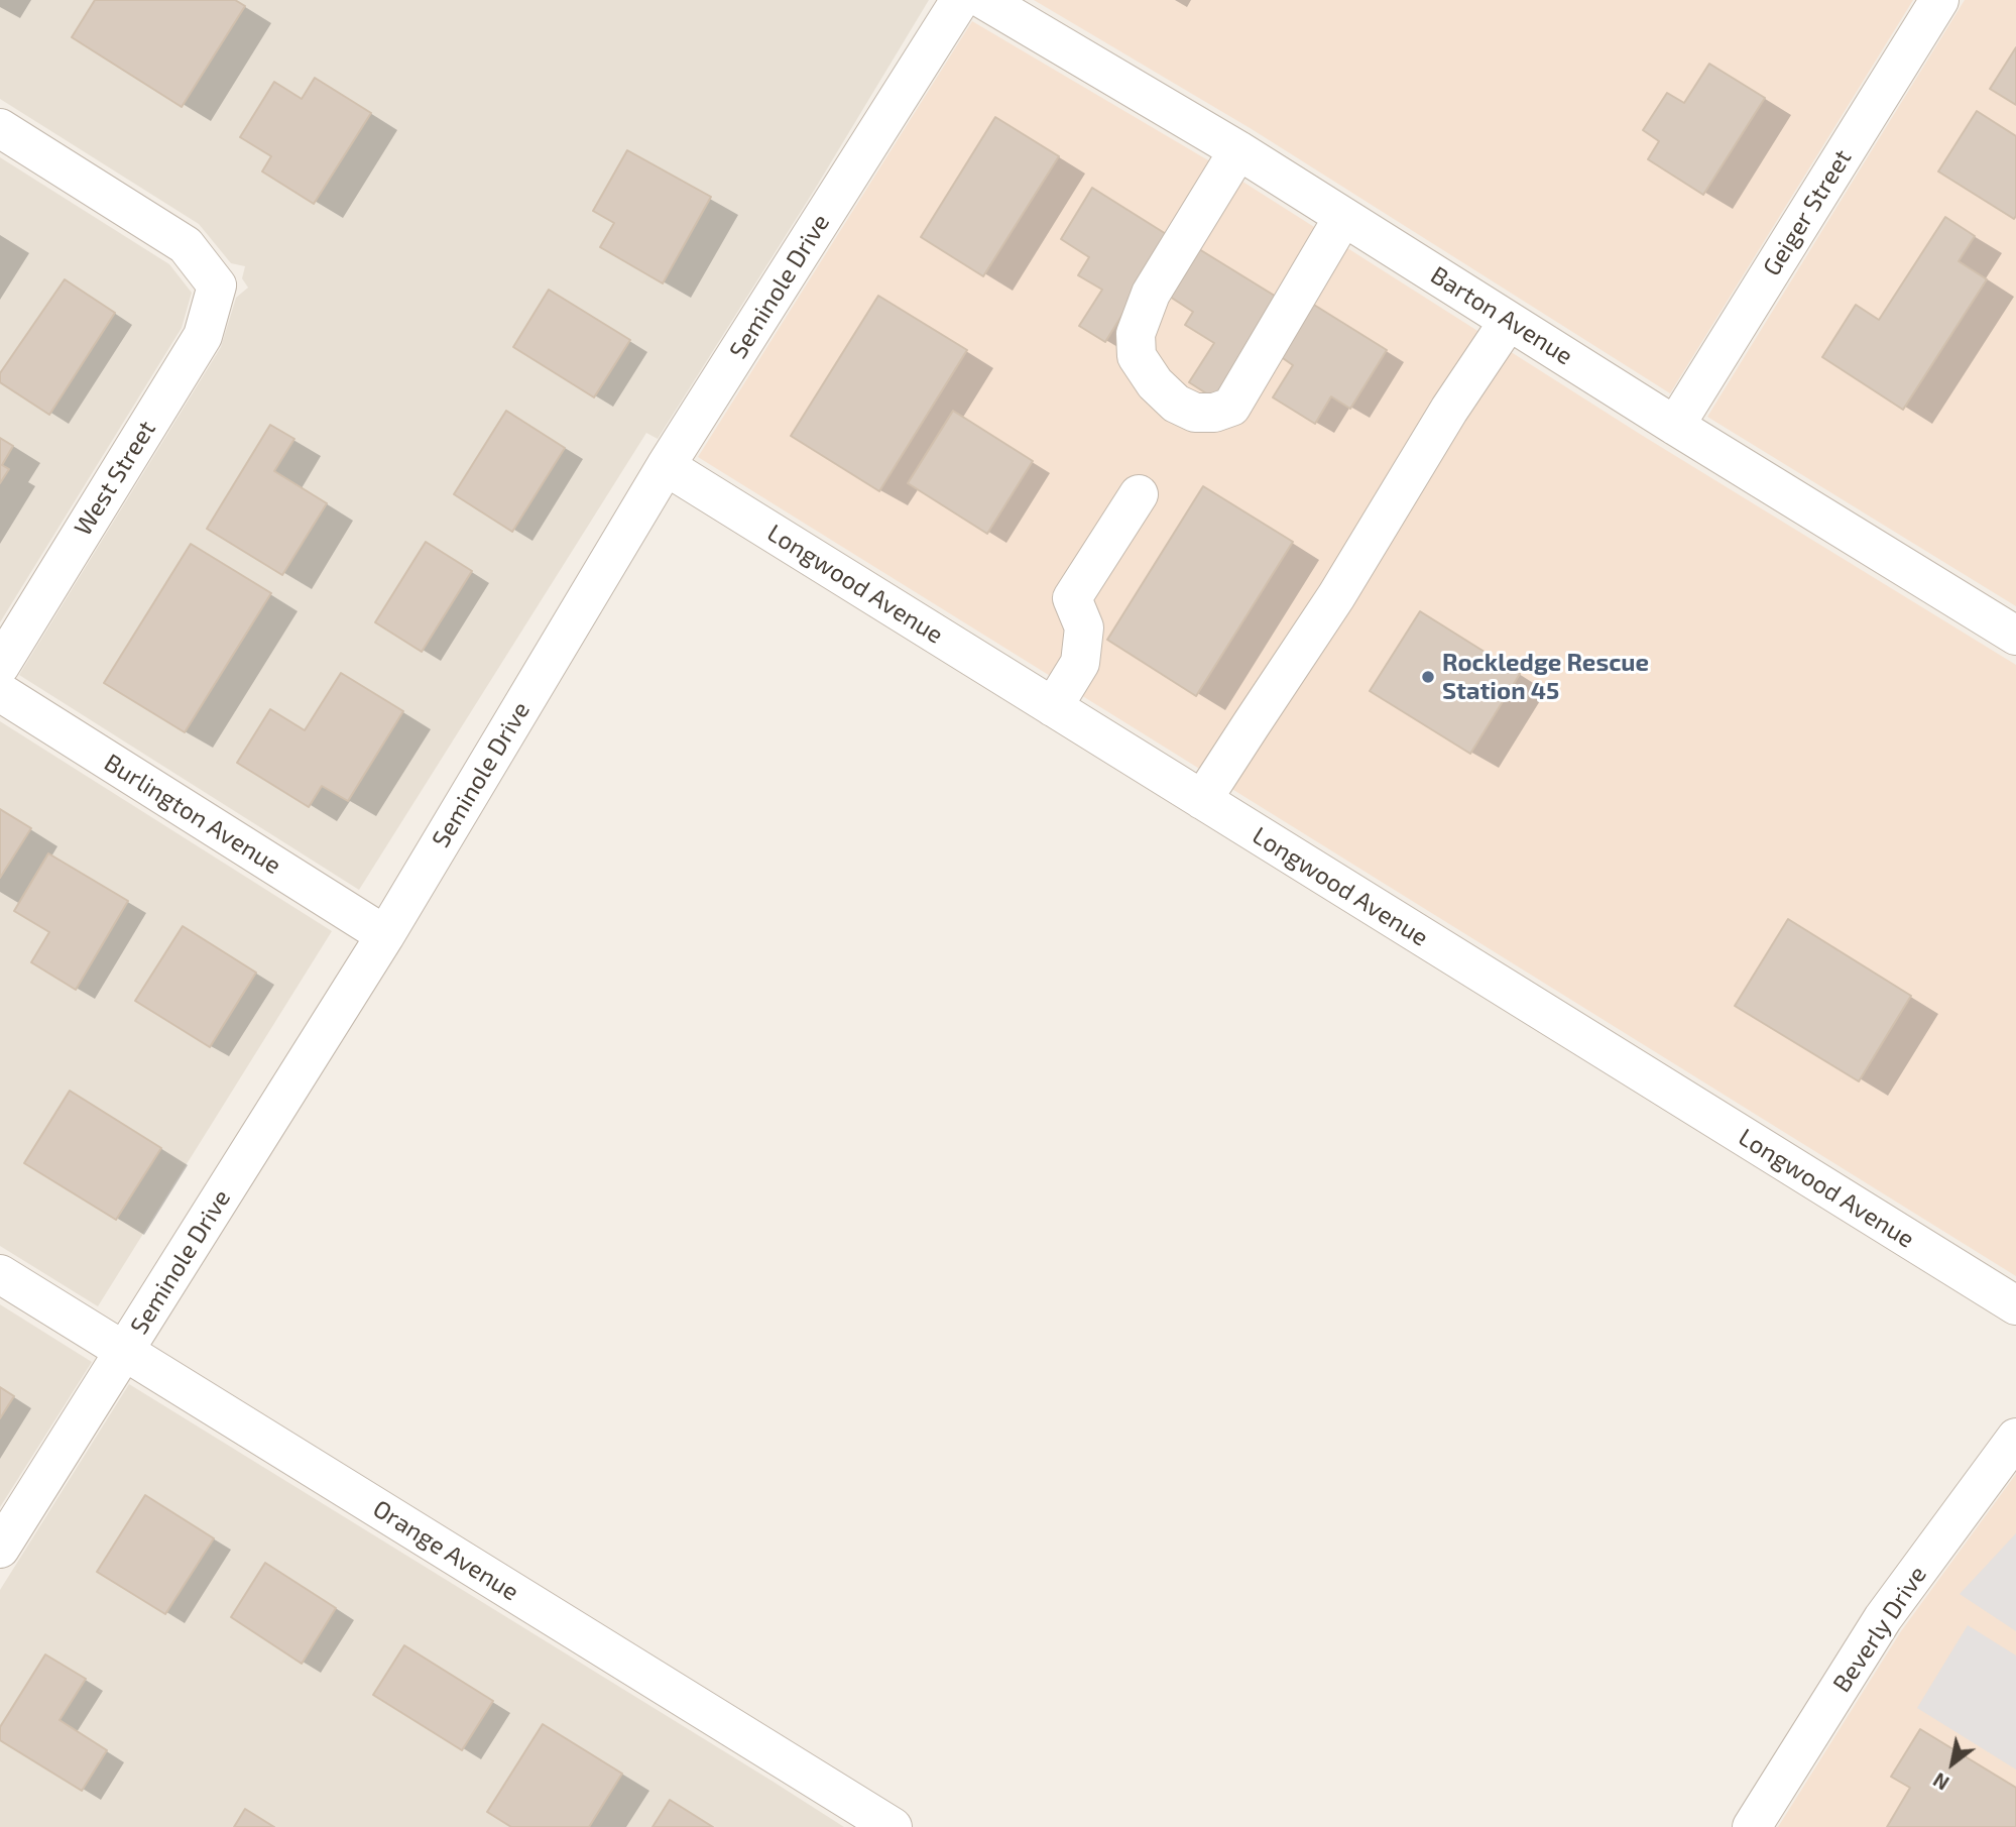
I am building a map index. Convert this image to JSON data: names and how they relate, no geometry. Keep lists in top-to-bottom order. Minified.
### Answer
{"streets":{"street":["Geiger Street","Seminole Drive","Barton Avenue","West Street","Longwood Avenue","Burlington Avenue","Orange Avenue","Beverly Drive"]},"crossings":[["Geiger Street","Barton Avenue"],["Seminole Drive","Longwood Avenue"],["Seminole Drive","Burlington Avenue"],["Seminole Drive","Orange Avenue"]],"places":["Rockledge Rescue Station 45"],"north":"bottom left"}
